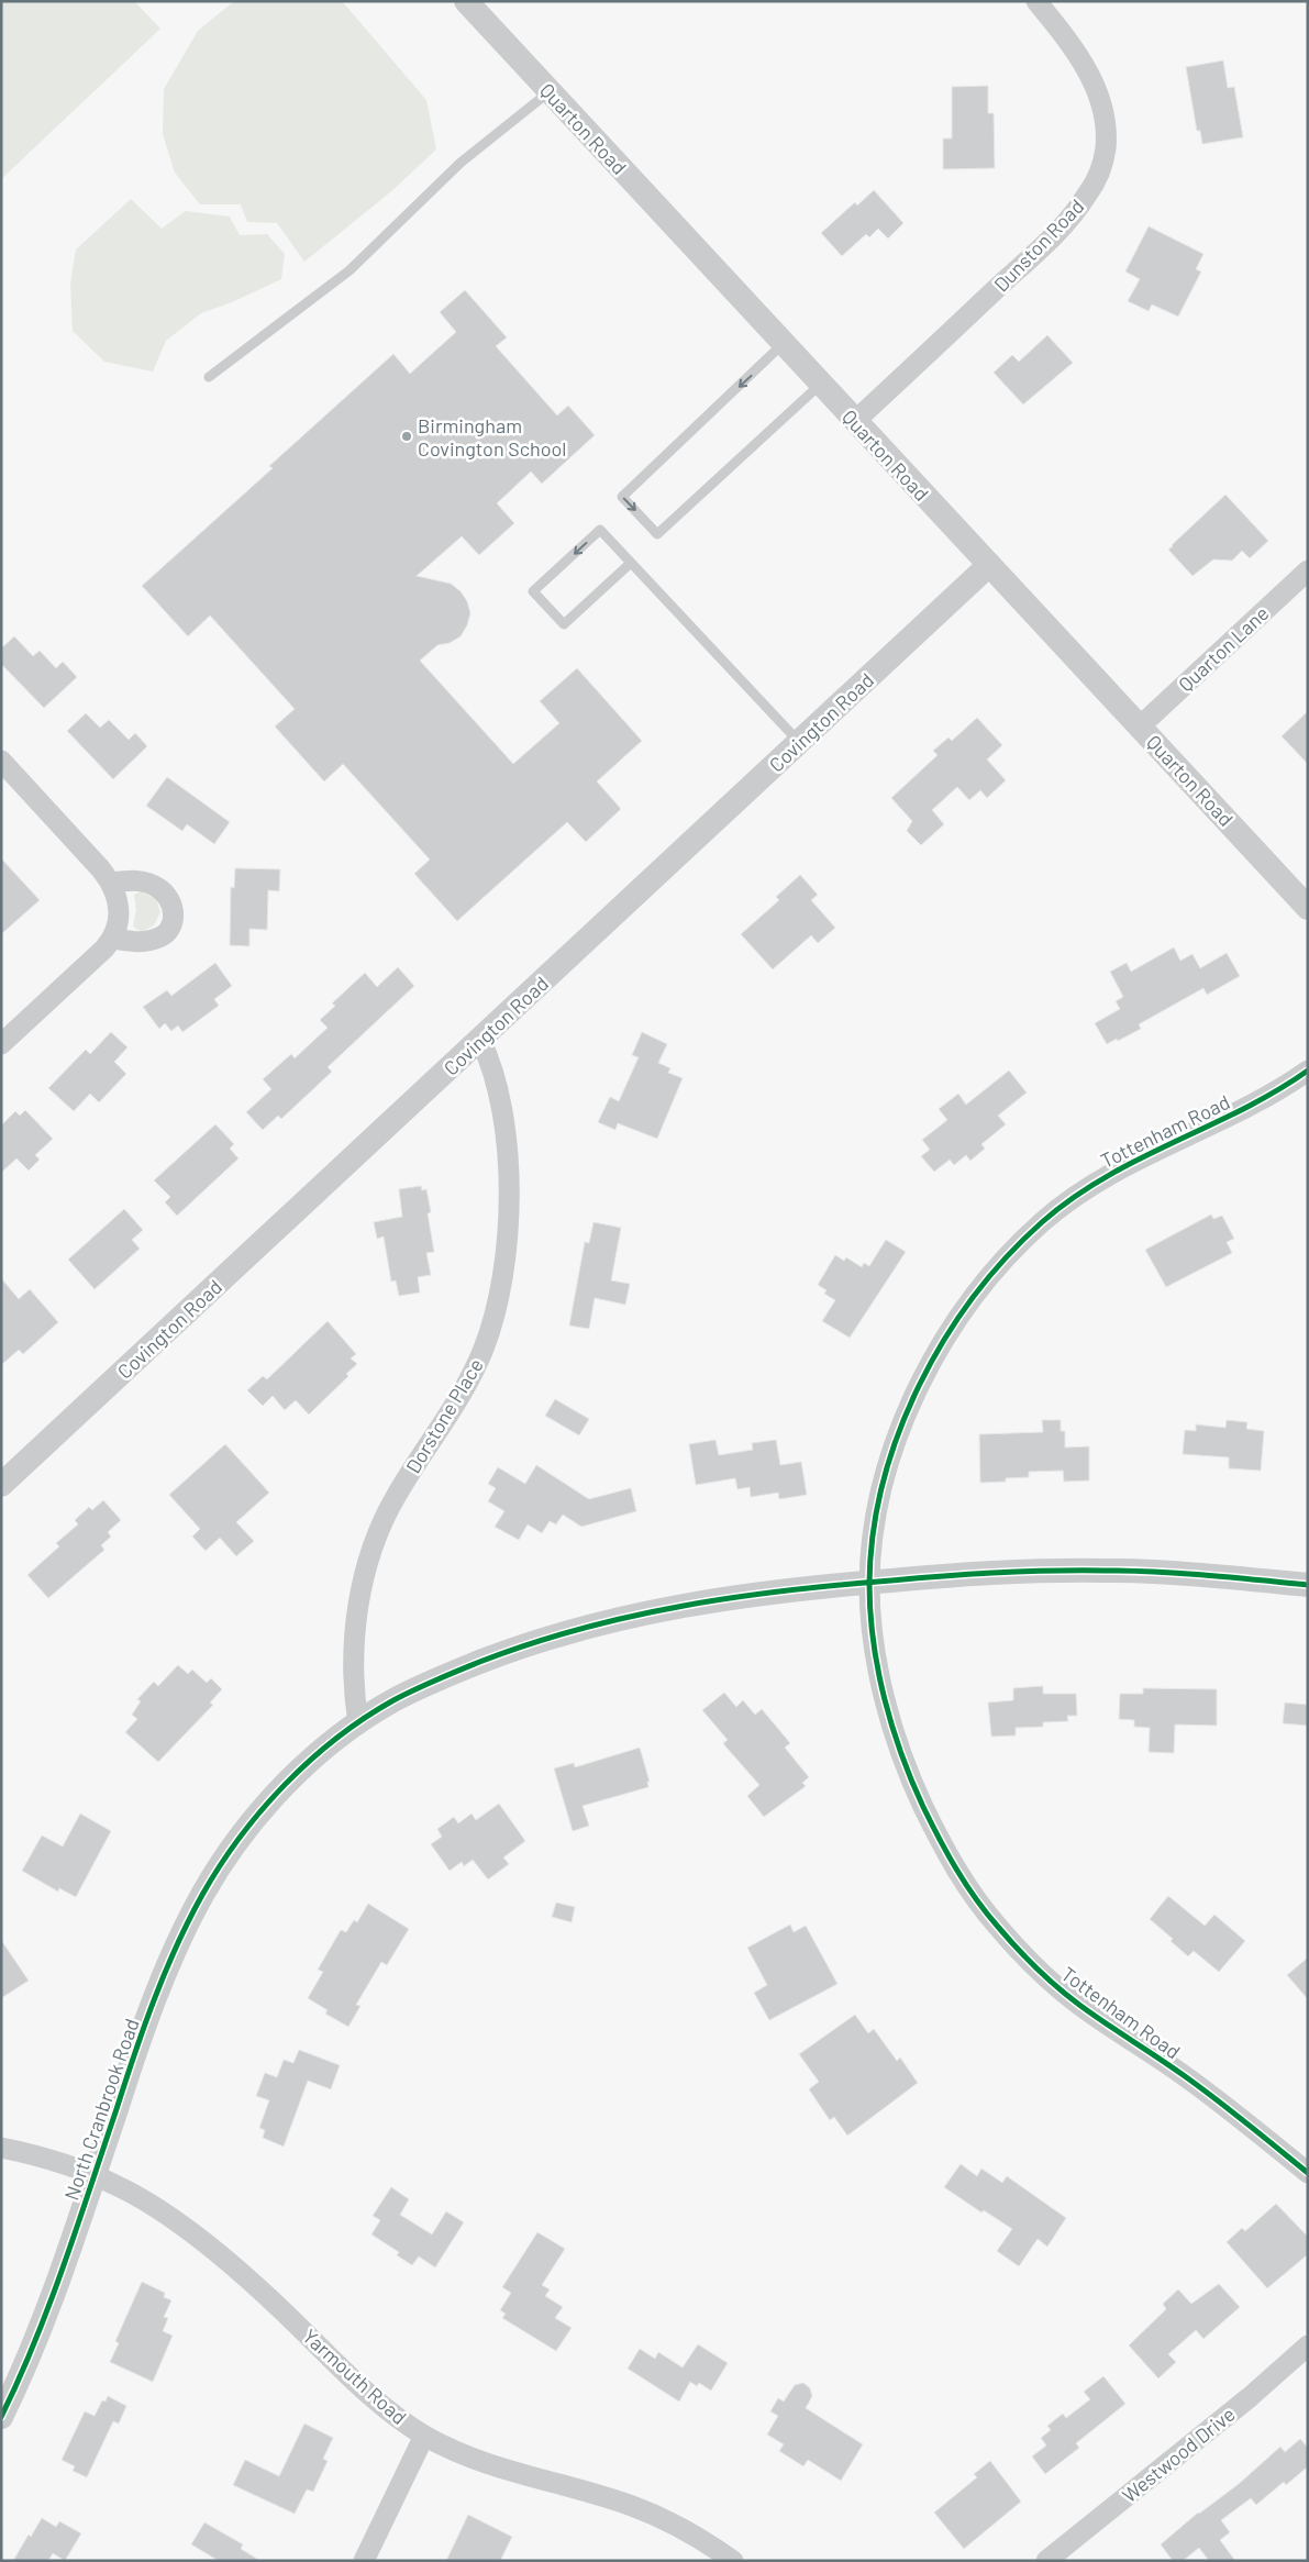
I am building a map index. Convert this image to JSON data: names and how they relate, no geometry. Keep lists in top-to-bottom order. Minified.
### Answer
{"streets":{"street":["Quarton Road","Dunston Road","Quarton Lane","Covington Road","Tottenham Road","Dorstone Place","North Cranbrook Road","Yarmouth Road","Westwood Drive"]},"crossings":[["Quarton Road","Dunston Road"],["Quarton Road","Quarton Lane"],["Quarton Road","Covington Road"],["Covington Road","Dorstone Place"],["Tottenham Road","North Cranbrook Road"],["Dorstone Place","North Cranbrook Road"],["North Cranbrook Road","Yarmouth Road"]],"places":["Birmingham Covington School"]}
